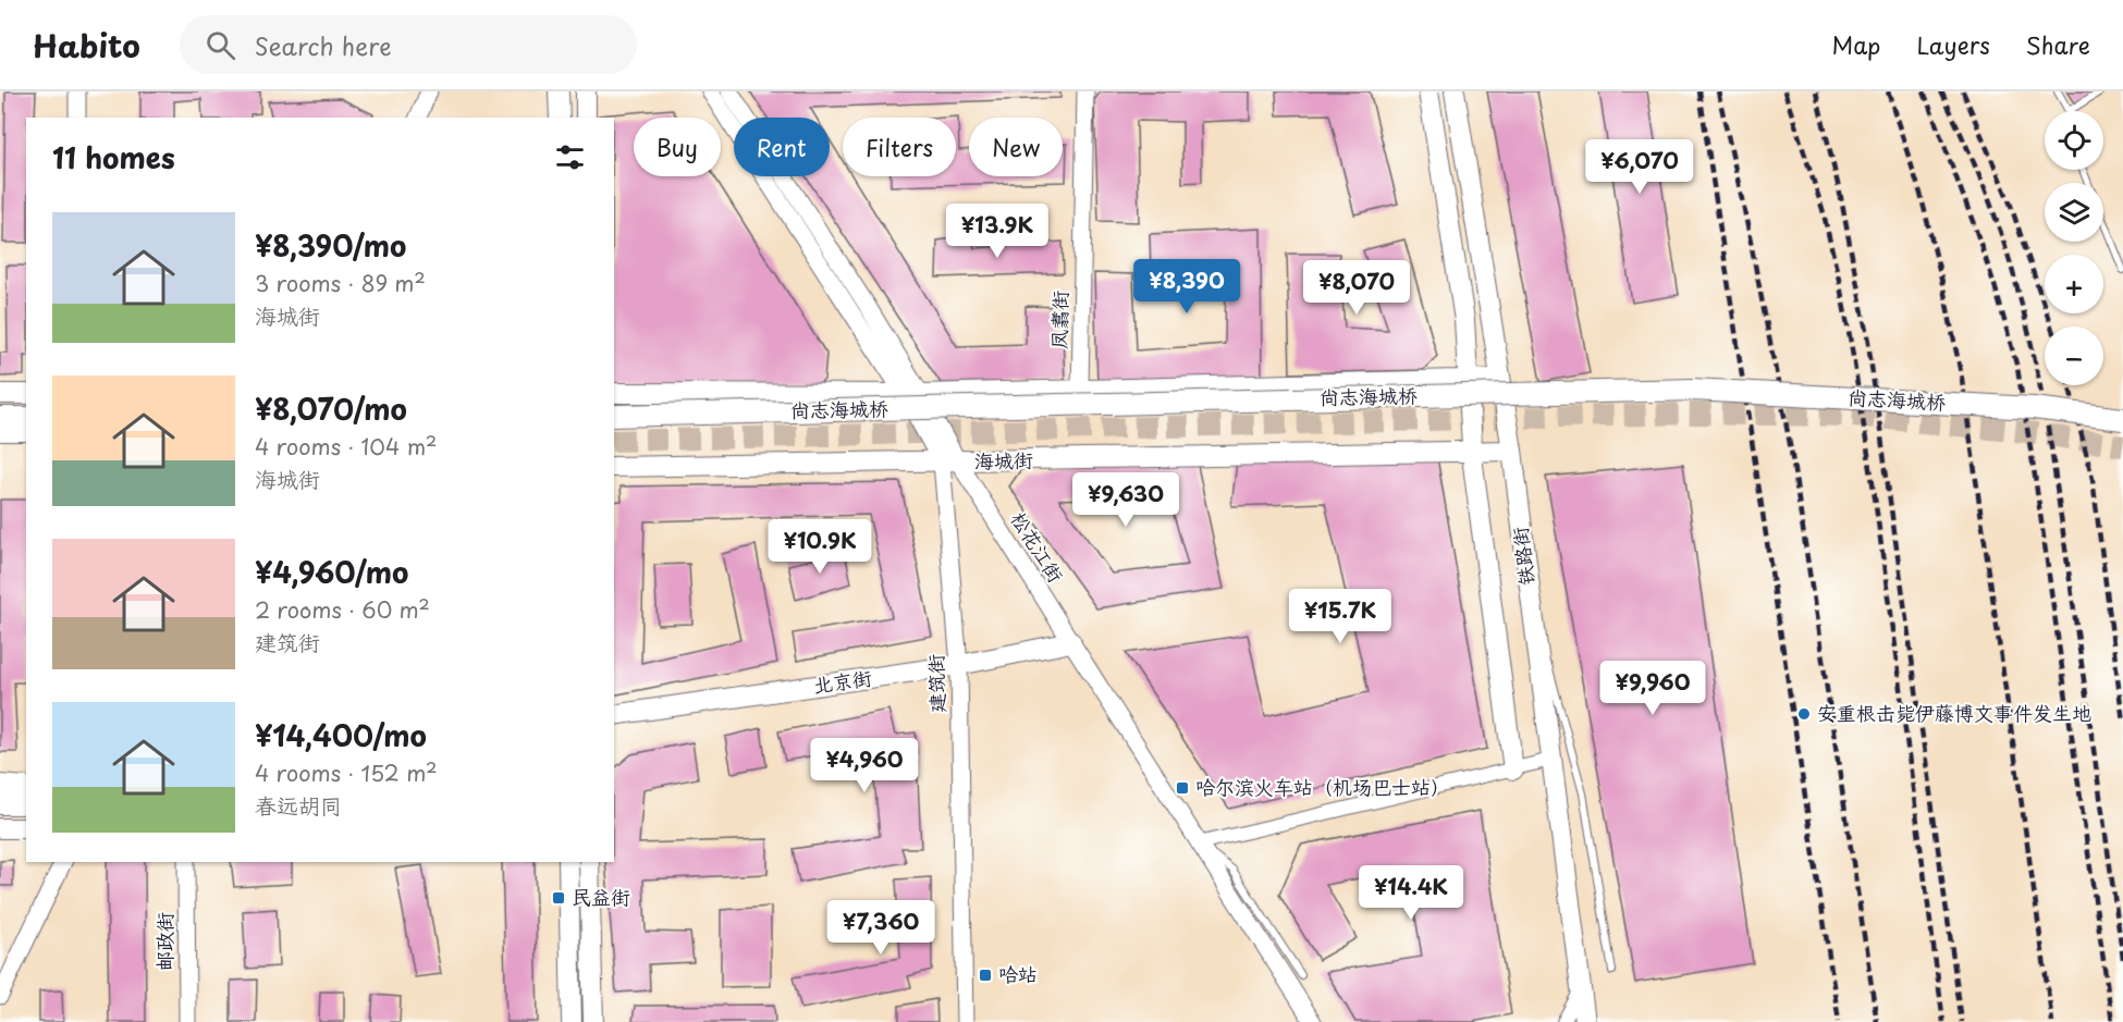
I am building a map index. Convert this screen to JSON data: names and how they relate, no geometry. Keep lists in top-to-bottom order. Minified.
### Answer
{"streets":{"main road":["尚志海城桥","海城街","铁路街","北京街"],"street":["凤翥街","松花江街","建筑街","邮政街"]},"crossings":[["海城街","松花江街"],["海城街","铁路街"],["海城街","建筑街"],["松花江街","北京街"],["松花江街","建筑街"],["北京街","建筑街"]],"places":{"other":["安重根击毙伊藤博文事件发生地"],"transit":["哈尔滨火车站（机场巴士站）","民益街","哈站"]},"page":{"header":"Habito","search":"Search here","nav":["Map","Layers","Share"],"map_buttons":["+","−"],"chip":["Buy","Rent","Filters","New"],"heading":"11 homes","price":["¥6,070","¥13.9K","¥8,390","¥8,070","¥9,630","¥10.9K","¥15.7K","¥9,960","¥4,960","¥14.4K","¥7,360"],"list":[{"name":"¥8,390/mo","note":"3 rooms · 89 m² · 海城街"},{"name":"¥8,070/mo","note":"4 rooms · 104 m² · 海城街"},{"name":"¥4,960/mo","note":"2 rooms · 60 m² · 建筑街"},{"name":"¥14,400/mo","note":"4 rooms · 152 m² · 春远胡同"}]}}
